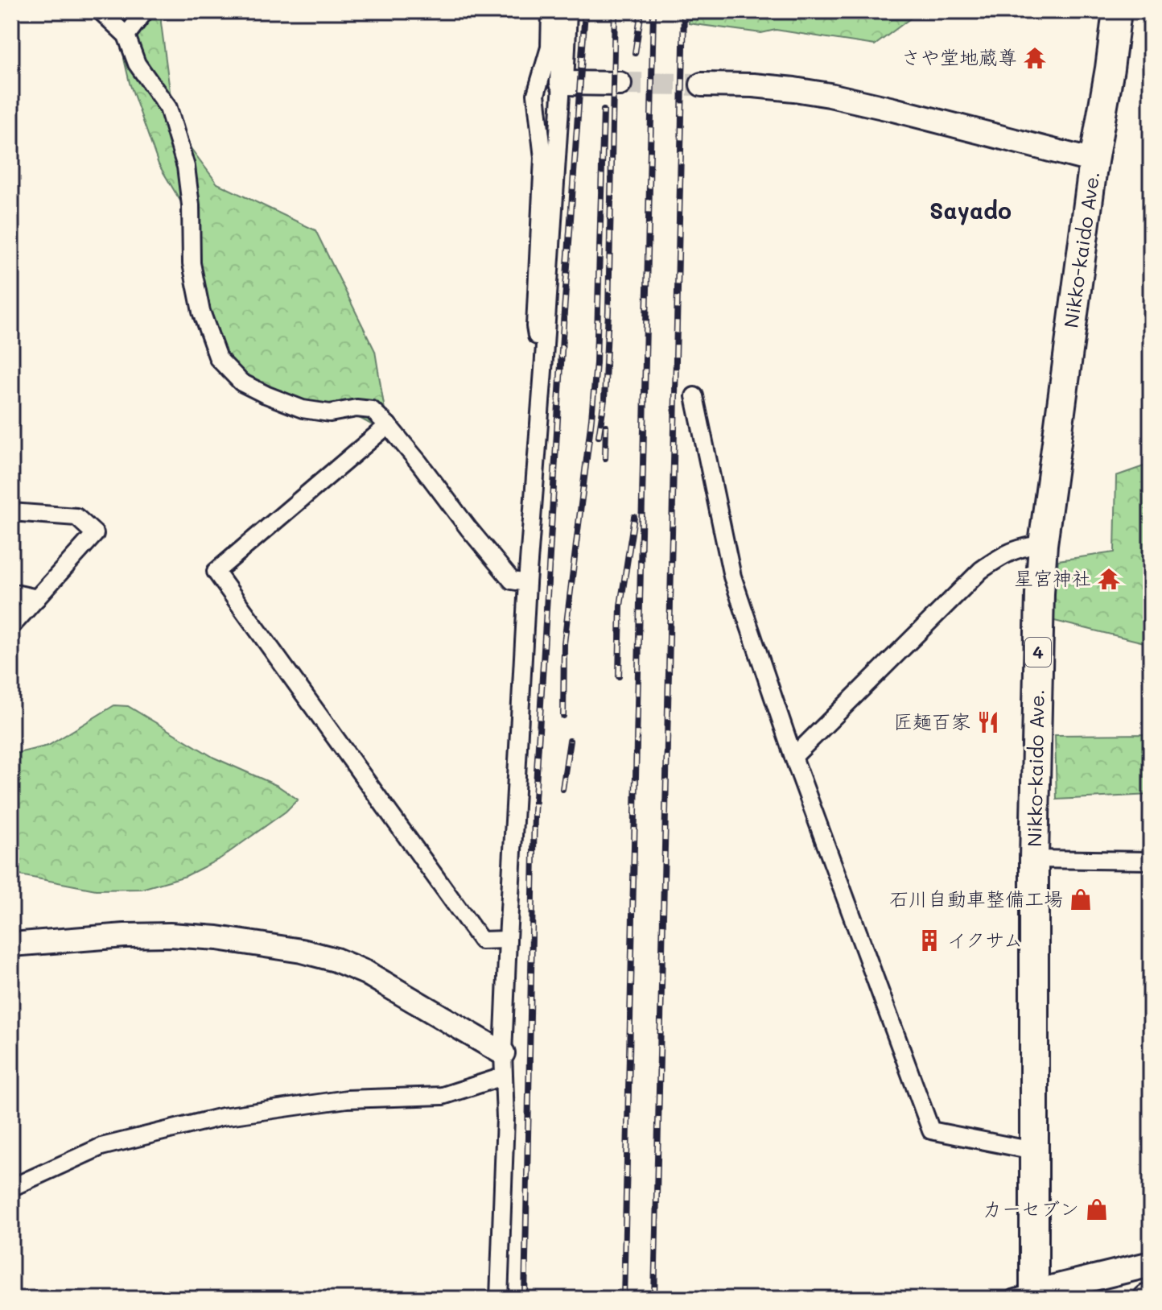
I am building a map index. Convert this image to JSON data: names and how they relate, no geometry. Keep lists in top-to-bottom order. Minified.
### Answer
{"streets":{"highway":["Nikko-kaido Ave.","4"]},"districts":["Sayado"],"places":{"temple":["さや堂地蔵尊","星宮神社"],"restaurant":["匠麺百家"],"shop":["石川自動車整備工場","カーセブン"],"building":["イクサム"]}}
